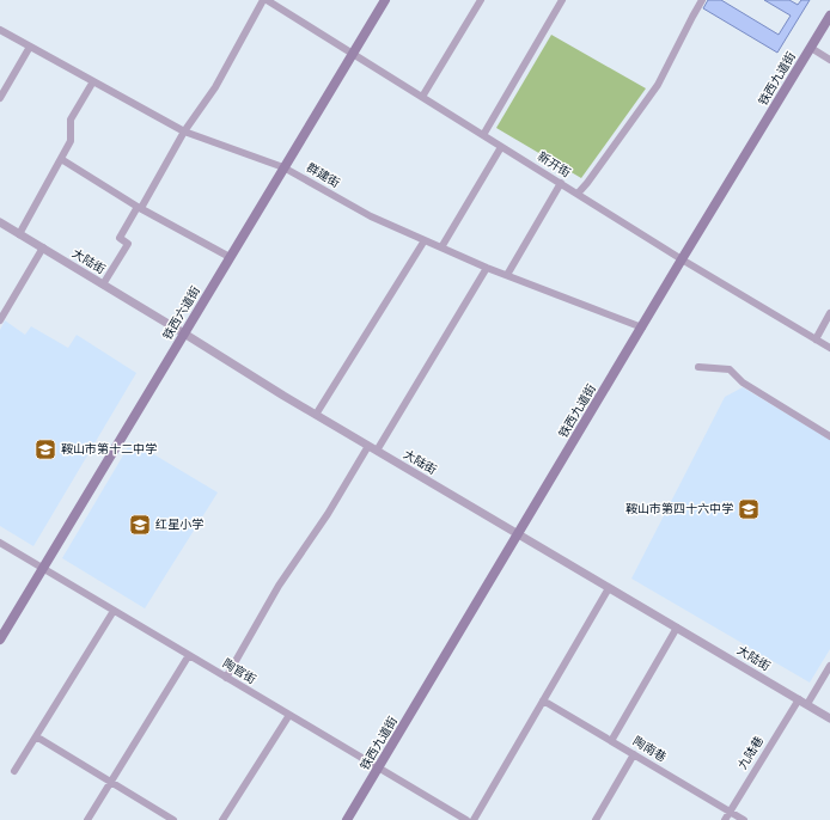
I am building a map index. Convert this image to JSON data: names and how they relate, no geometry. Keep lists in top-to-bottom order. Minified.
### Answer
{"streets":{"main road":["铁西九道街","铁西六道街"],"street":["新开街","群建街","大陆街","陶官街","陶南巷","九陆巷"]},"crossings":[["铁西九道街","新开街"],["铁西九道街","群建街"],["铁西九道街","大陆街"],["铁西九道街","陶官街"],["新开街","铁西六道街"],["群建街","铁西六道街"],["大陆街","铁西六道街"],["大陆街","九陆巷"],["铁西六道街","陶官街"],["陶南巷","九陆巷"]],"places":{"school or university":["鞍山市第十二中学","鞍山市第四十六中学","红星小学"]}}
